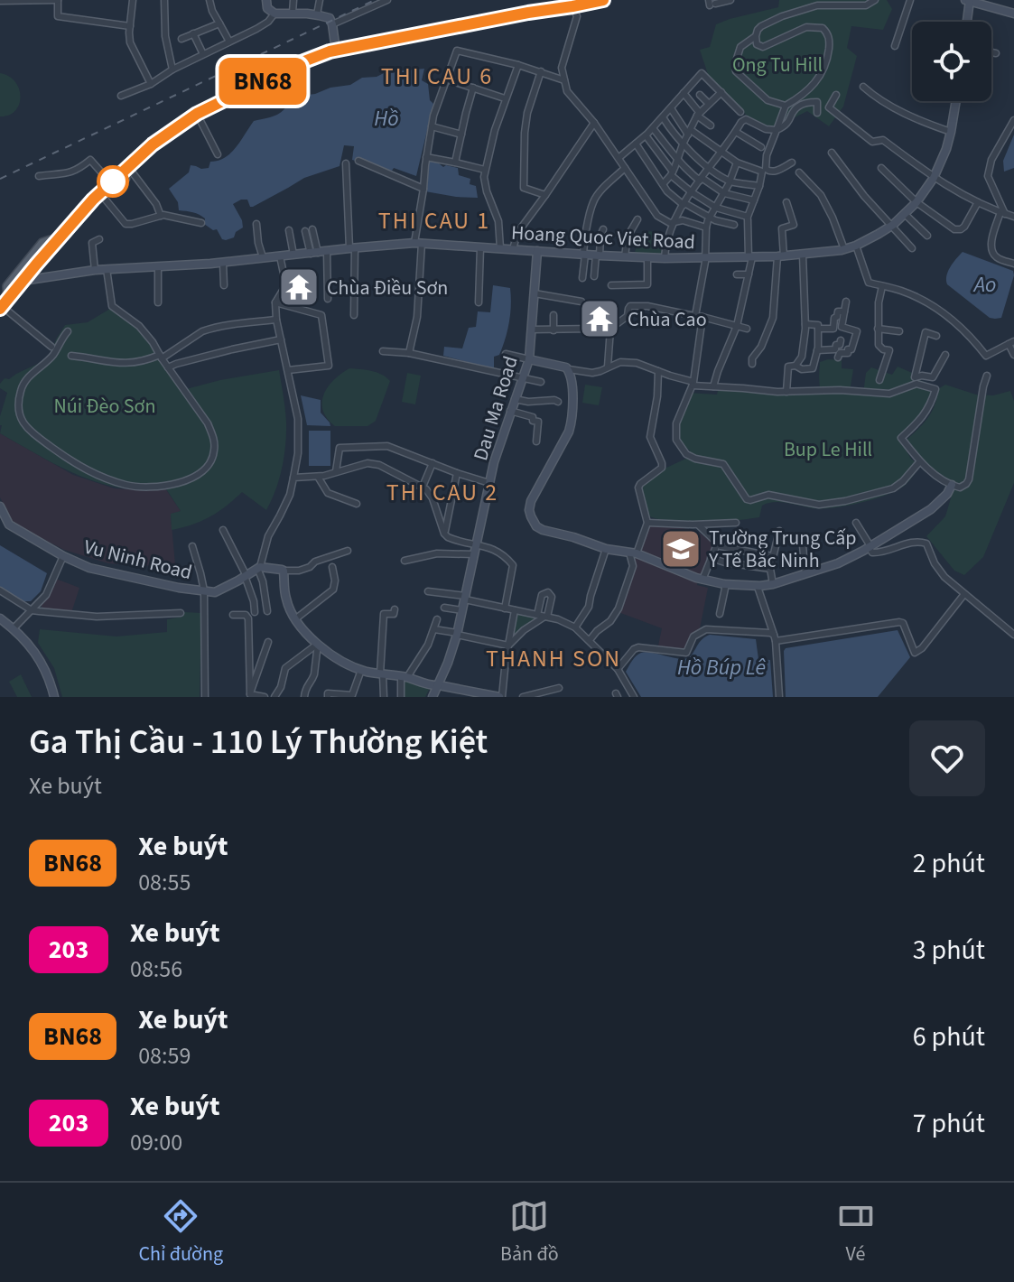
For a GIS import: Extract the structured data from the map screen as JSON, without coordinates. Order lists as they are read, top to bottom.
{
  "streets": {
    "street": ["Hoang Quoc Viet Road", "Dau Ma Road", "Vu Ninh Road"]
  },
  "crossings": [
    ["Hoang Quoc Viet Road", "Dau Ma Road"]
  ],
  "districts": [
    "THI CAU 6",
    "THI CAU 1",
    "THI CAU 2",
    "THANH SON"
  ],
  "water": ["Hồ", "Ao", "Hồ Búp Lê"],
  "parks": ["Ong Tu Hill", "Núi Đèo Sơn", "Bup Le Hill"],
  "places": {
    "temple": ["Chùa Điều Sơn", "Chùa Cao"],
    "school or university": ["Trường Trung Cấp Y Tế Bắc Ninh"]
  },
  "lines": ["bus line BN68"],
  "page": {
    "on_map": "BN68",
    "heading": ["Ga Thị Cầu - 110 Lý Thường Kiệt", "Xe buýt"],
    "list": [
      {
        "mark": "BN68",
        "name": "Xe buýt",
        "note": "08:55",
        "value": "2 phút"
      },
      {
        "mark": "203",
        "name": "Xe buýt",
        "note": "08:56",
        "value": "3 phút"
      },
      {
        "mark": "BN68",
        "name": "Xe buýt",
        "note": "08:59",
        "value": "6 phút"
      },
      {
        "mark": "203",
        "name": "Xe buýt",
        "note": "09:00",
        "value": "7 phút"
      }
    ],
    "tabs": ["Chỉ đường", "Bản đồ", "Vé"]
  }
}
